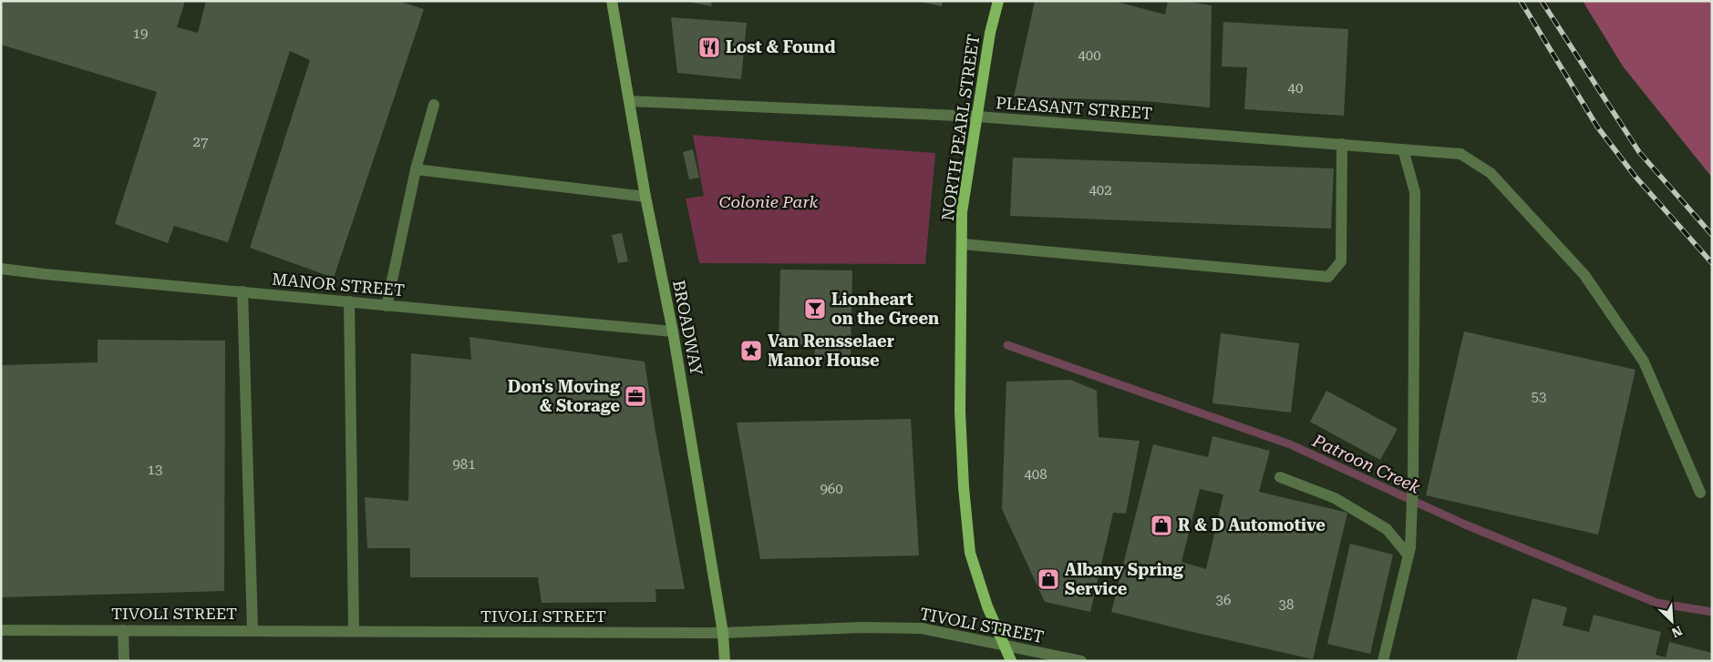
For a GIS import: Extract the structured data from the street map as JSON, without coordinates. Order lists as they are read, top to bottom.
{
  "streets": {
    "main road": ["NORTH PEARL STREET"],
    "street": [
      "PLEASANT STREET",
      "MANOR STREET",
      "BROADWAY",
      "TIVOLI STREET"
    ]
  },
  "crossings": [
    ["PLEASANT STREET", "NORTH PEARL STREET"],
    ["PLEASANT STREET", "BROADWAY"],
    ["NORTH PEARL STREET", "TIVOLI STREET"],
    ["MANOR STREET", "BROADWAY"],
    ["BROADWAY", "TIVOLI STREET"]
  ],
  "water": ["Patroon Creek"],
  "parks": ["Colonie Park"],
  "places": {
    "restaurant": ["Lost & Found"],
    "bar": ["Lionheart on the Green"],
    "place": ["Van Rensselaer Manor House"],
    "office": ["Don's Moving & Storage"],
    "shop": ["R & D Automotive", "Albany Spring Service"]
  },
  "house_numbers": [
    "19",
    "400",
    "40",
    "27",
    "402",
    "53",
    "981",
    "13",
    "408",
    "960",
    "36",
    "38"
  ],
  "north": "bottom right"
}
